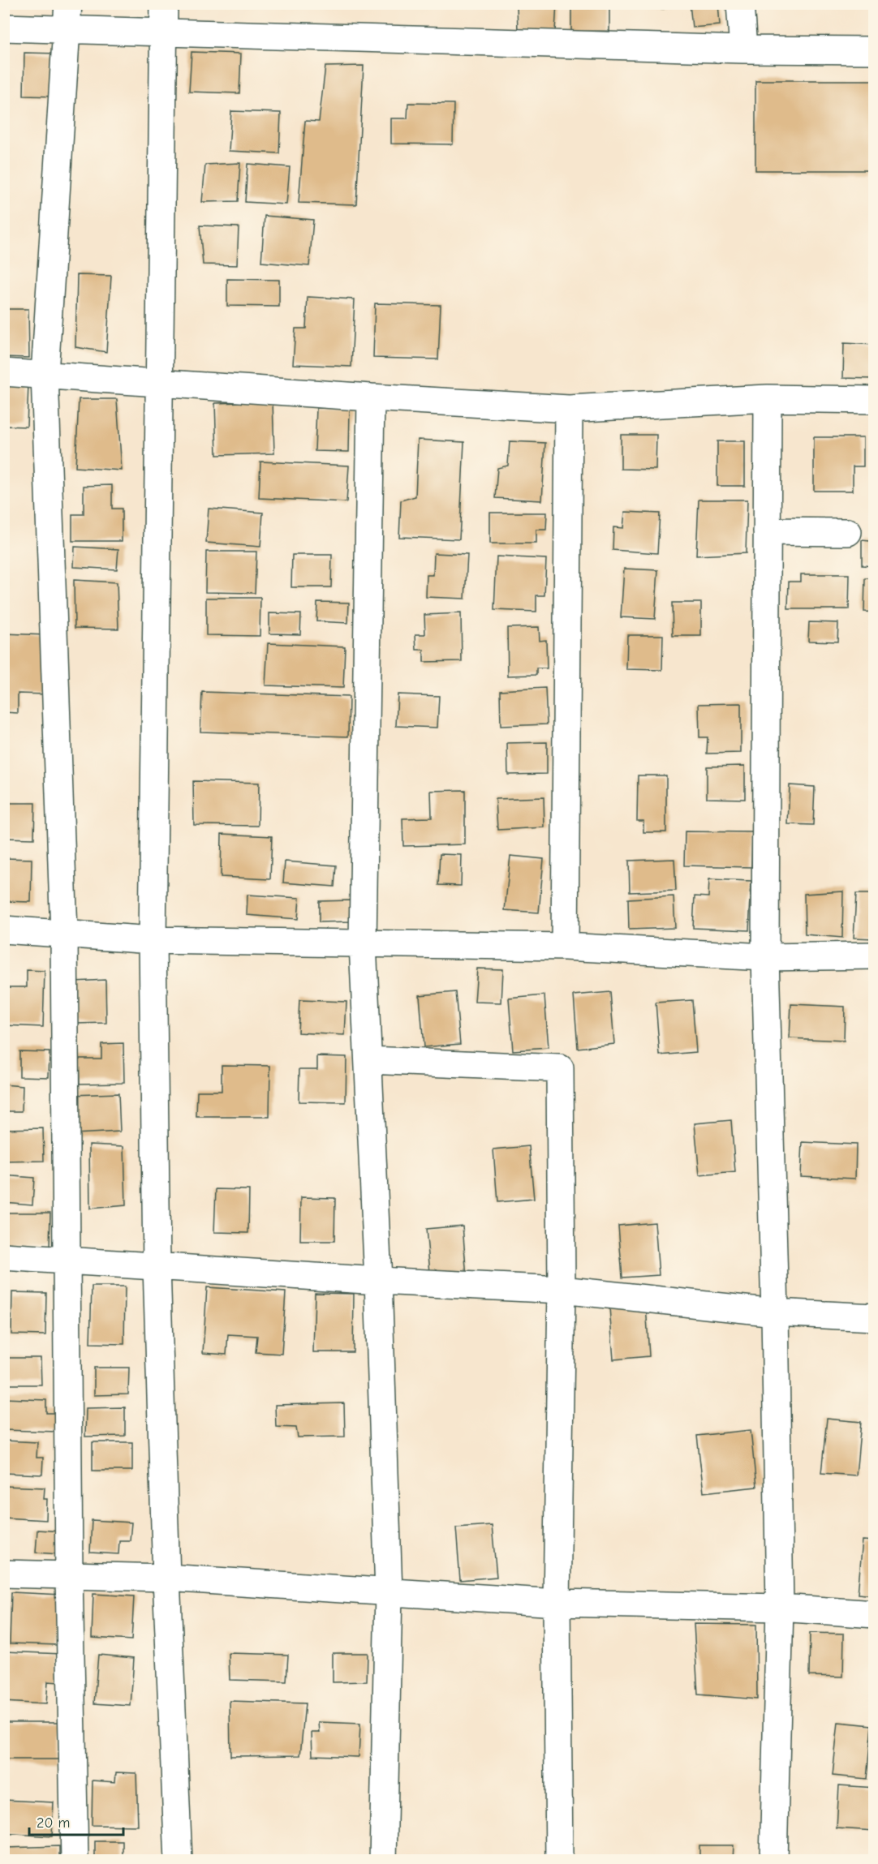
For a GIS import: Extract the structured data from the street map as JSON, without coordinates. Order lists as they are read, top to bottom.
{
  "scale_bar": "20 m"
}
